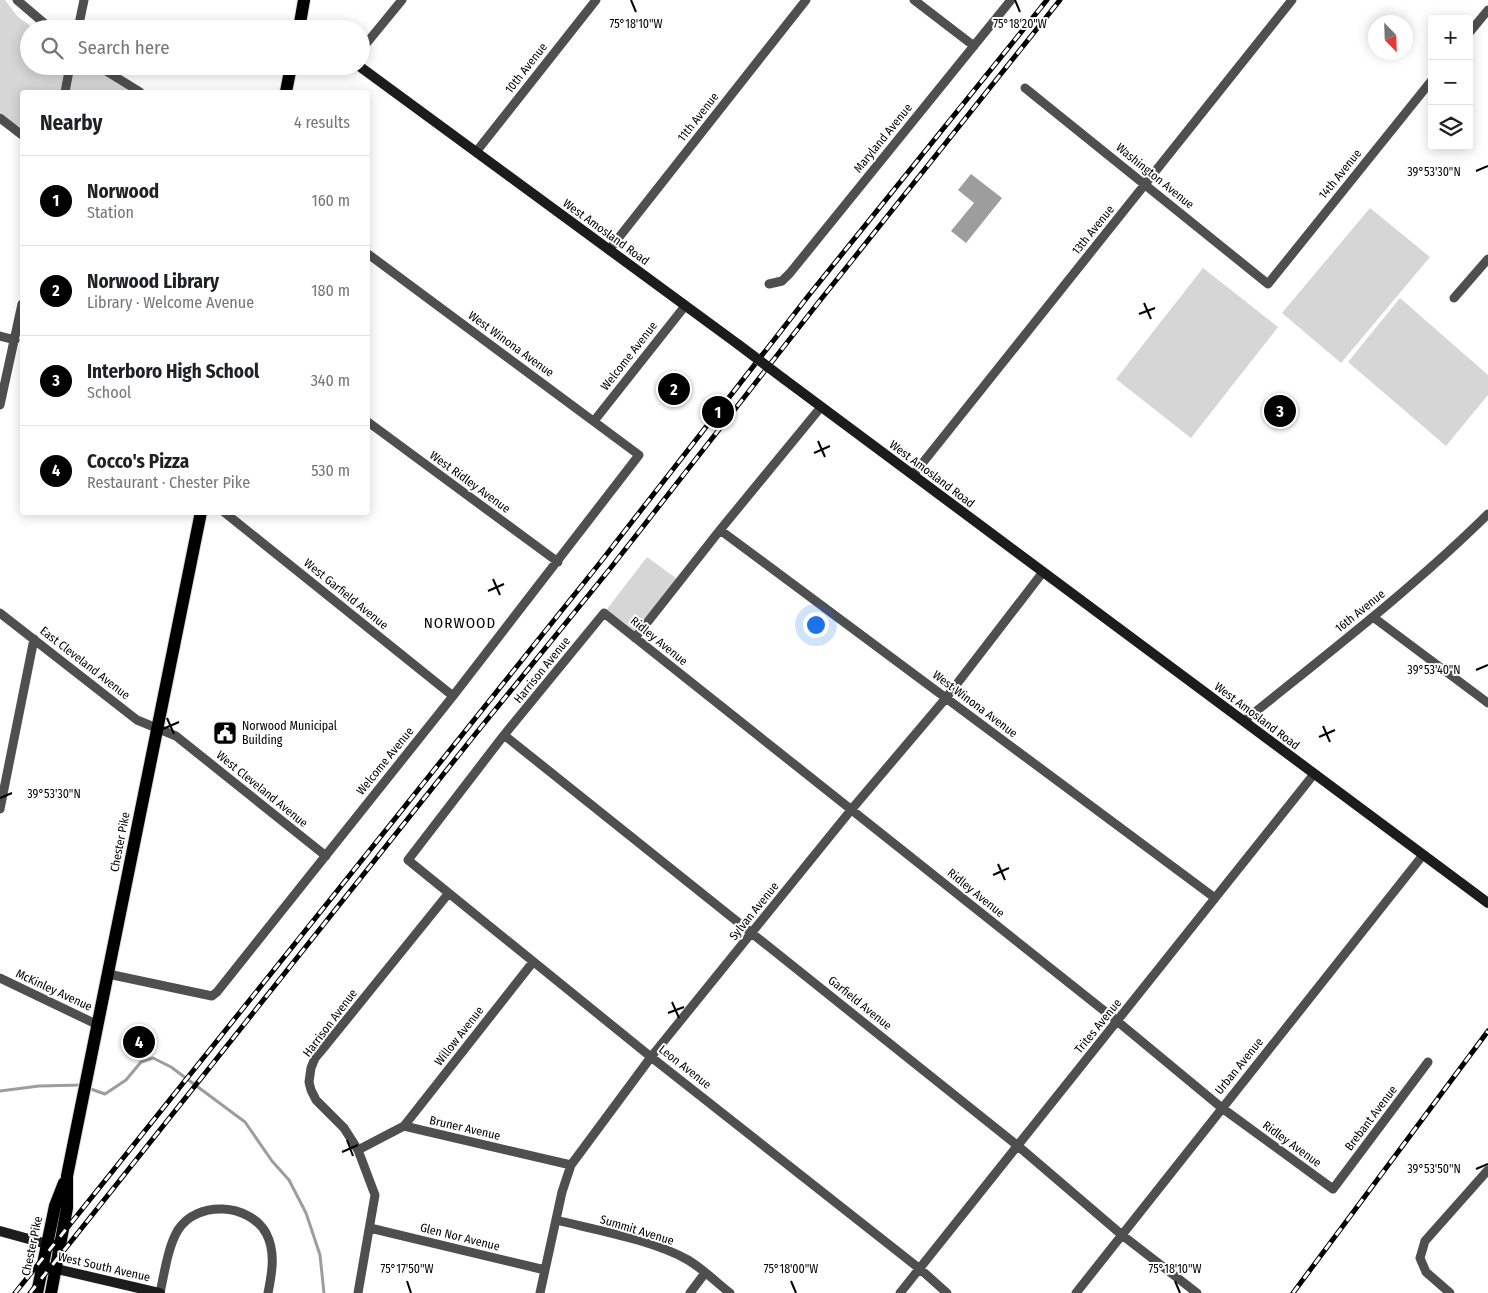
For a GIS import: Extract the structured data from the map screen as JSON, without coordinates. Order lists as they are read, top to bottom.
{
  "streets": {
    "main road": ["Chester Pike"],
    "street": [
      "10th Avenue",
      "11th Avenue",
      "Maryland Avenue",
      "14th Avenue",
      "Washington Avenue",
      "13th Avenue",
      "West Amosland Road",
      "West Winona Avenue",
      "Welcome Avenue",
      "West Ridley Avenue",
      "West Garfield Avenue",
      "16th Avenue",
      "Ridley Avenue",
      "East Cleveland Avenue",
      "Harrison Avenue",
      "West Cleveland Avenue",
      "Sylvan Avenue",
      "McKinley Avenue",
      "Garfield Avenue",
      "Trites Avenue",
      "Willow Avenue",
      "Urban Avenue",
      "Leon Avenue",
      "Brebant Avenue",
      "Bruner Avenue",
      "Summit Avenue",
      "Glen Nor Avenue",
      "West South Avenue"
    ]
  },
  "crossings": [
    ["10th Avenue", "West Amosland Road"],
    ["11th Avenue", "West Amosland Road"],
    ["14th Avenue", "Washington Avenue"],
    ["Washington Avenue", "13th Avenue"],
    ["13th Avenue", "West Amosland Road"],
    ["West Amosland Road", "Welcome Avenue"],
    ["West Amosland Road", "16th Avenue"],
    ["West Amosland Road", "Sylvan Avenue"],
    ["West Amosland Road", "Trites Avenue"],
    ["West Amosland Road", "Urban Avenue"],
    ["West Winona Avenue", "Welcome Avenue"],
    ["West Winona Avenue", "Sylvan Avenue"],
    ["West Winona Avenue", "Trites Avenue"],
    ["Welcome Avenue", "West Ridley Avenue"],
    ["Welcome Avenue", "West Garfield Avenue"],
    ["Welcome Avenue", "West Cleveland Avenue"],
    ["Welcome Avenue", "Chester Pike"],
    ["Ridley Avenue", "Harrison Avenue"],
    ["Ridley Avenue", "Sylvan Avenue"],
    ["Ridley Avenue", "Trites Avenue"],
    ["Ridley Avenue", "Urban Avenue"],
    ["Ridley Avenue", "Brebant Avenue"],
    ["East Cleveland Avenue", "West Cleveland Avenue"],
    ["East Cleveland Avenue", "Chester Pike"],
    ["Harrison Avenue", "Garfield Avenue"],
    ["Harrison Avenue", "Leon Avenue"],
    ["Harrison Avenue", "Glen Nor Avenue"],
    ["West Cleveland Avenue", "Chester Pike"],
    ["Chester Pike", "McKinley Avenue"],
    ["Chester Pike", "West South Avenue"],
    ["Sylvan Avenue", "Garfield Avenue"],
    ["Sylvan Avenue", "Leon Avenue"],
    ["Sylvan Avenue", "Bruner Avenue"],
    ["Sylvan Avenue", "Summit Avenue"],
    ["Sylvan Avenue", "Glen Nor Avenue"],
    ["Garfield Avenue", "Trites Avenue"],
    ["Garfield Avenue", "Urban Avenue"],
    ["Trites Avenue", "Leon Avenue"],
    ["Willow Avenue", "Leon Avenue"],
    ["Willow Avenue", "Bruner Avenue"]
  ],
  "districts": ["NORWOOD"],
  "places": {
    "public building": ["Norwood Municipal Building"]
  },
  "north": "bottom right",
  "page": {
    "map_buttons": ["+", "−"],
    "search": "Search here",
    "heading": ["Nearby", "4 results"],
    "list": [
      {
        "mark": "1",
        "name": "Norwood",
        "note": "Station",
        "value": "160 m"
      },
      {
        "mark": "2",
        "name": "Norwood Library",
        "note": "Library · Welcome Avenue",
        "value": "180 m"
      },
      {
        "mark": "3",
        "name": "Interboro High School",
        "note": "School",
        "value": "340 m"
      },
      {
        "mark": "4",
        "name": "Cocco's Pizza",
        "note": "Restaurant · Chester Pike",
        "value": "530 m"
      }
    ],
    "pins": [
      "2",
      "3",
      "1",
      "4"
    ]
  },
  "coordinates": [
    "75°18'10\"W",
    "75°18'20\"W",
    "39°53'30\"N",
    "39°53'40\"N",
    "39°53'50\"N",
    "75°17'50\"W",
    "75°18'00\"W"
  ]
}
